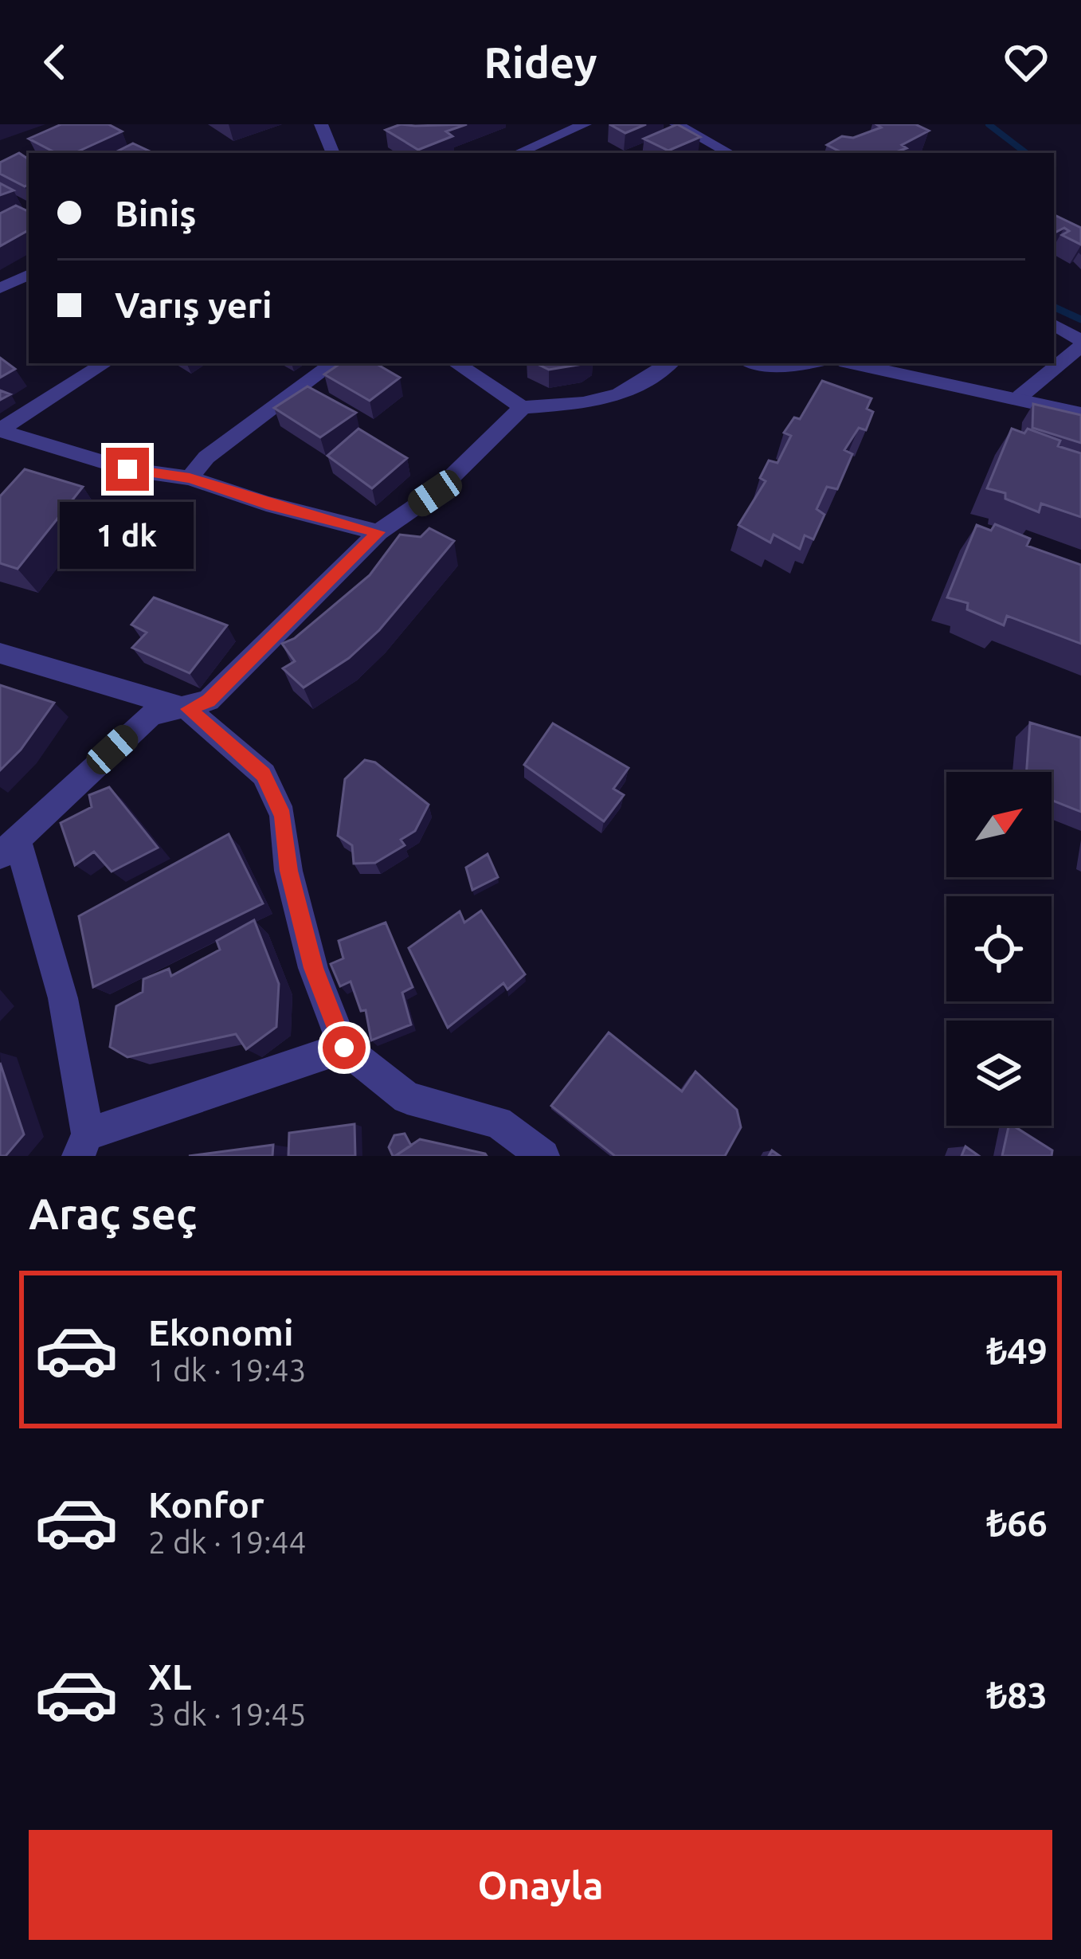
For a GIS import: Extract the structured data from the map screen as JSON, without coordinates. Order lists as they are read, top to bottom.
{
  "north": "top right",
  "page": {
    "header": "Ridey",
    "banner": ["Biniş", "Varış yeri"],
    "bubble": "1 dk",
    "heading": "Araç seç",
    "list": [
      {
        "name": "Ekonomi",
        "note": "1 dk · 19:43",
        "value": "₺49"
      },
      {
        "name": "Konfor",
        "note": "2 dk · 19:44",
        "value": "₺66"
      },
      {
        "name": "XL",
        "note": "3 dk · 19:45",
        "value": "₺83"
      }
    ],
    "buttons": "Onayla"
  }
}
